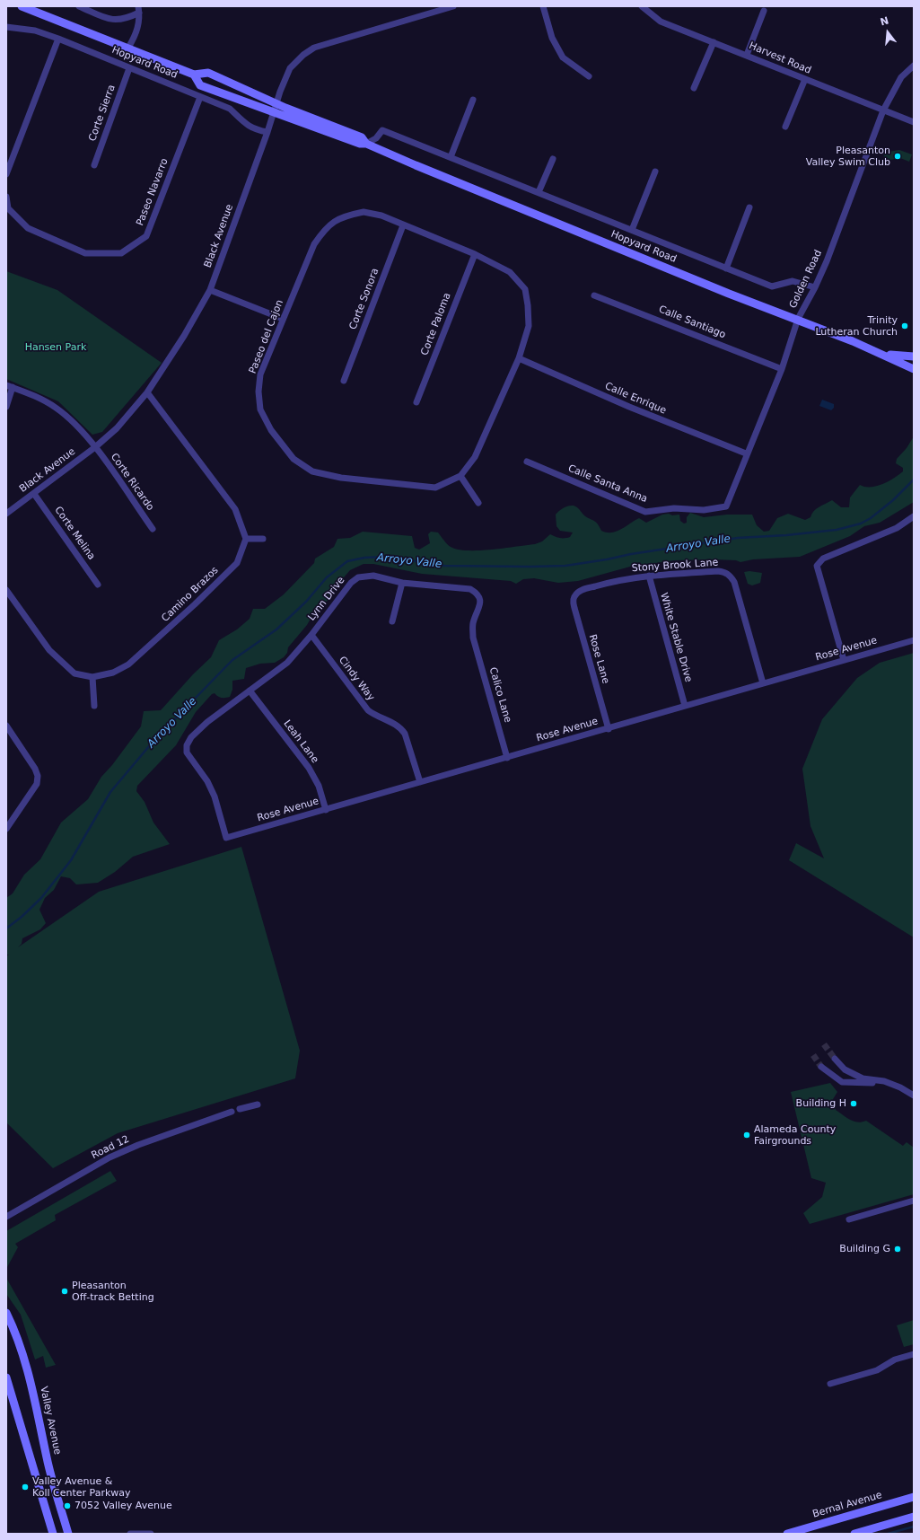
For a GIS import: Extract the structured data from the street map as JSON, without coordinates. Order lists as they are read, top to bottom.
{
  "streets": {
    "main road": ["Hopyard Road", "Valley Avenue", "Bernal Avenue"],
    "street": [
      "Harvest Road",
      "Corte Sierra",
      "Paseo Navarro",
      "Black Avenue",
      "Golden Road",
      "Corte Sonora",
      "Calle Santiago",
      "Corte Paloma",
      "Paseo del Cajon",
      "Calle Enrique",
      "Corte Ricardo",
      "Calle Santa Anna",
      "Corte Melina",
      "Stony Brook Lane",
      "Camino Brazos",
      "Lynn Drive",
      "White Stable Drive",
      "Rose Avenue",
      "Rose Lane",
      "Cindy Way",
      "Calico Lane",
      "Leah Lane",
      "Road 12"
    ]
  },
  "crossings": [
    ["Harvest Road", "Golden Road"],
    ["Hopyard Road", "Corte Sierra"],
    ["Hopyard Road", "Paseo Navarro"],
    ["Hopyard Road", "Black Avenue"],
    ["Hopyard Road", "Golden Road"],
    ["Black Avenue", "Corte Ricardo"],
    ["Black Avenue", "Corte Melina"],
    ["Golden Road", "Calle Santiago"],
    ["Golden Road", "Calle Enrique"],
    ["Golden Road", "Calle Santa Anna"],
    ["Corte Sonora", "Paseo del Cajon"],
    ["Corte Paloma", "Paseo del Cajon"],
    ["Paseo del Cajon", "Calle Enrique"],
    ["Stony Brook Lane", "White Stable Drive"],
    ["Stony Brook Lane", "Rose Avenue"],
    ["Stony Brook Lane", "Rose Lane"],
    ["Lynn Drive", "Rose Avenue"],
    ["Lynn Drive", "Cindy Way"],
    ["Lynn Drive", "Calico Lane"],
    ["Lynn Drive", "Leah Lane"],
    ["White Stable Drive", "Rose Avenue"],
    ["Rose Avenue", "Rose Lane"],
    ["Rose Avenue", "Cindy Way"],
    ["Rose Avenue", "Calico Lane"],
    ["Rose Avenue", "Leah Lane"]
  ],
  "water": ["Arroyo Valle"],
  "parks": ["Hansen Park"],
  "places": [
    "Pleasanton Valley Swim Club",
    "Trinity Lutheran Church",
    "Building H",
    "Alameda County Fairgrounds",
    "Building G",
    "Pleasanton Off-track Betting",
    "Valley Avenue & Koll Center Parkway",
    "7052 Valley Avenue"
  ],
  "north": "top"
}
